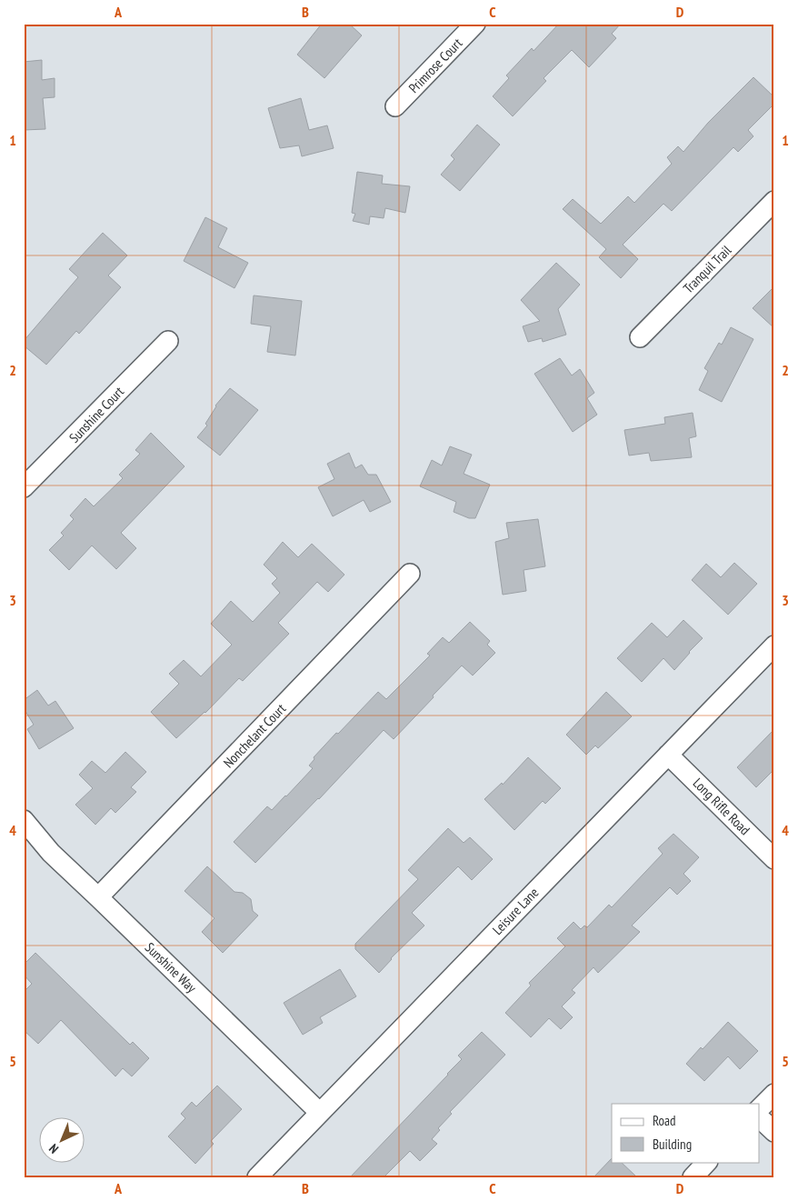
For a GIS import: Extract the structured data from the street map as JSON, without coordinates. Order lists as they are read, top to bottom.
{
  "streets": {
    "street": [
      "Primrose Court",
      "Tranquil Trail",
      "Sunshine Court",
      "Nonchelant Court",
      "Long Rifle Road",
      "Leisure Lane",
      "Sunshine Way"
    ]
  },
  "crossings": [
    ["Nonchelant Court", "Sunshine Way"],
    ["Long Rifle Road", "Leisure Lane"],
    ["Leisure Lane", "Sunshine Way"]
  ],
  "legend": ["Road", "Building"],
  "north": "bottom left",
  "grid": {
    "columns": [
      "A",
      "B",
      "C",
      "D"
    ],
    "rows": [
      "1",
      "2",
      "3",
      "4",
      "5"
    ]
  }
}
